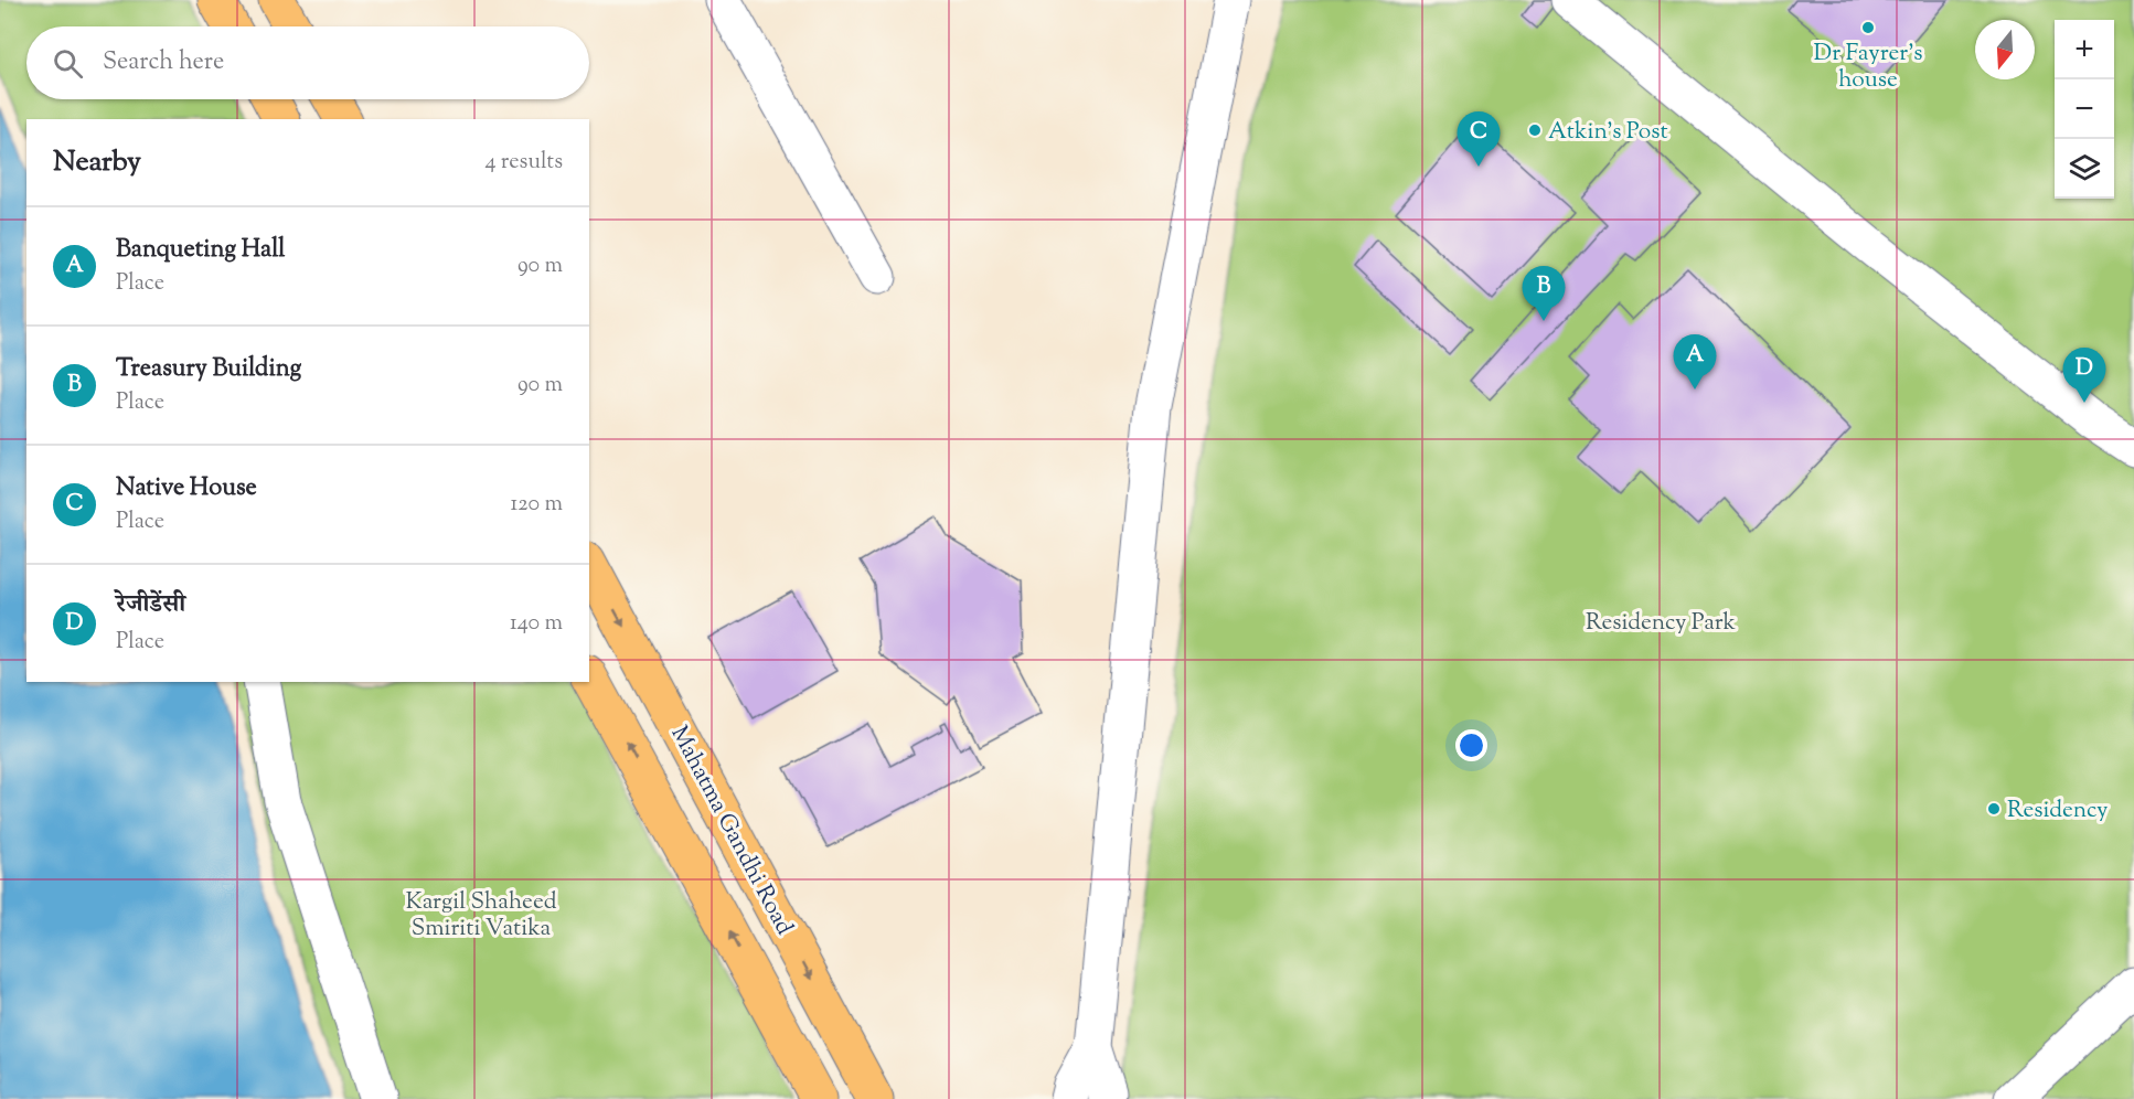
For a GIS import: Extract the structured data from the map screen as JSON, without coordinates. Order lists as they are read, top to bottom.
{
  "streets": {
    "main road": ["Mahatma Gandhi Road"]
  },
  "parks": ["Residency Park", "Kargil Shaheed Smiriti Vatika"],
  "places": ["Dr Fayrer's house", "Atkin's Post", "Residency"],
  "north": "bottom",
  "page": {
    "map_buttons": ["+", "−"],
    "search": "Search here",
    "pins": [
      "C",
      "B",
      "A",
      "D"
    ],
    "heading": ["Nearby", "4 results"],
    "list": [
      {
        "mark": "A",
        "name": "Banqueting Hall",
        "note": "Place",
        "value": "90 m"
      },
      {
        "mark": "B",
        "name": "Treasury Building",
        "note": "Place",
        "value": "90 m"
      },
      {
        "mark": "C",
        "name": "Native House",
        "note": "Place",
        "value": "120 m"
      },
      {
        "mark": "D",
        "name": "रेजीडेंसी",
        "note": "Place",
        "value": "140 m"
      }
    ]
  }
}
